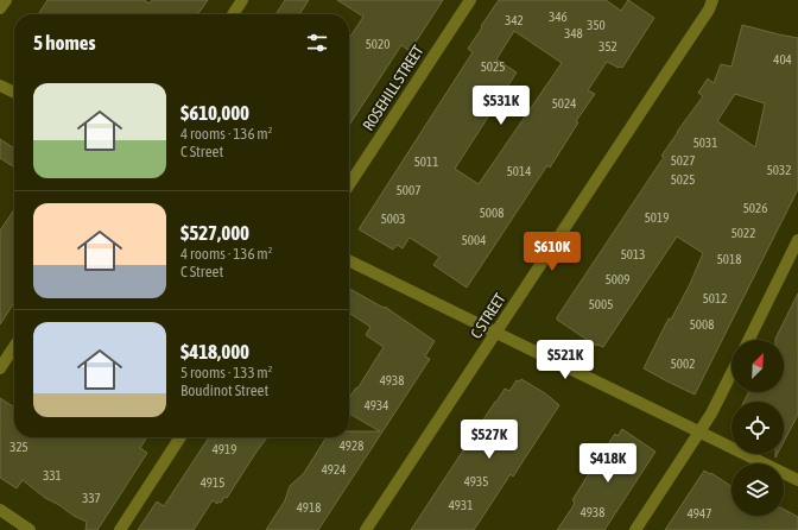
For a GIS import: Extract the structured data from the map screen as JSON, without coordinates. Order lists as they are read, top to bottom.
{
  "streets": {
    "street": ["ROSEHILL STREET", "C STREET"]
  },
  "house_numbers": [
    "346",
    "342",
    "350",
    "348",
    "5020",
    "352",
    "404",
    "5025",
    "5024",
    "5031",
    "5027",
    "5011",
    "5032",
    "5014",
    "5025",
    "5007",
    "5026",
    "5008",
    "5019",
    "5003",
    "5022",
    "5004",
    "5013",
    "5018",
    "5009",
    "5012",
    "5005",
    "5008",
    "5002",
    "4938",
    "4934",
    "4928",
    "325",
    "4919",
    "4924",
    "331",
    "4935",
    "4915",
    "337",
    "4931",
    "4918",
    "4938",
    "4947"
  ],
  "north": "top right",
  "page": {
    "heading": "5 homes",
    "list": [
      {
        "name": "$610,000",
        "note": "4 rooms · 136 m² · C Street"
      },
      {
        "name": "$527,000",
        "note": "4 rooms · 136 m² · C Street"
      },
      {
        "name": "$418,000",
        "note": "5 rooms · 133 m² · Boudinot Street"
      }
    ],
    "price": [
      "$531K",
      "$610K",
      "$521K",
      "$527K",
      "$418K"
    ]
  }
}
